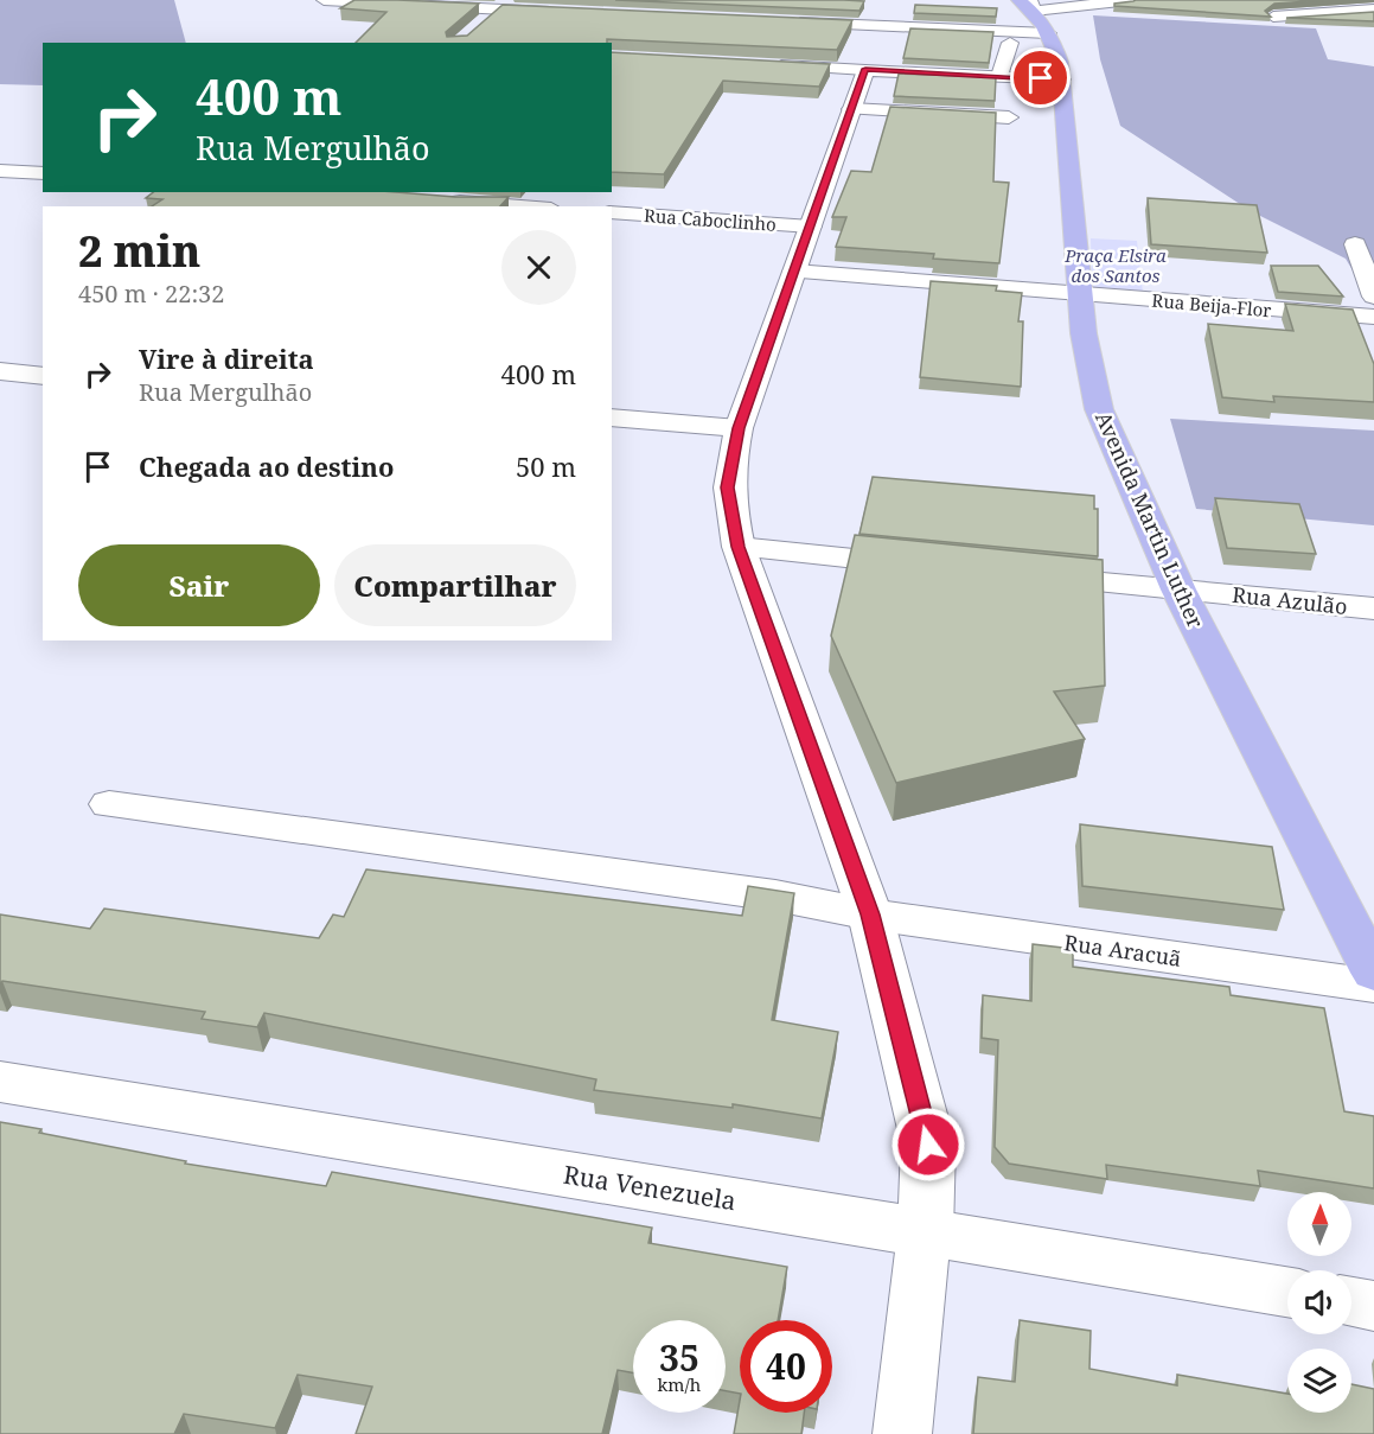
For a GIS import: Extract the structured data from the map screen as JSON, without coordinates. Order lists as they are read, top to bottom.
{
  "streets": {
    "main road": ["Avenida Martin Luther"],
    "street": [
      "Rua Caboclinho",
      "Rua Beija-Flor",
      "Rua Azulão",
      "Rua Aracuã",
      "Rua Venezuela"
    ]
  },
  "crossings": [
    ["Rua Beija-Flor", "Avenida Martin Luther"],
    ["Avenida Martin Luther", "Rua Azulão"]
  ],
  "parks": ["Praça Elsira dos Santos"],
  "north": "top",
  "page": {
    "turn": ["400 m", "Rua Mergulhão"],
    "heading": ["2 min", "450 m · 22:32"],
    "list": [
      {
        "name": "Vire à direita",
        "note": "Rua Mergulhão",
        "value": "400 m"
      },
      {
        "name": "Chegada ao destino",
        "value": "50 m"
      }
    ],
    "buttons": ["Sair", "Compartilhar"],
    "speed": "35 km/h",
    "limit": "40"
  }
}
